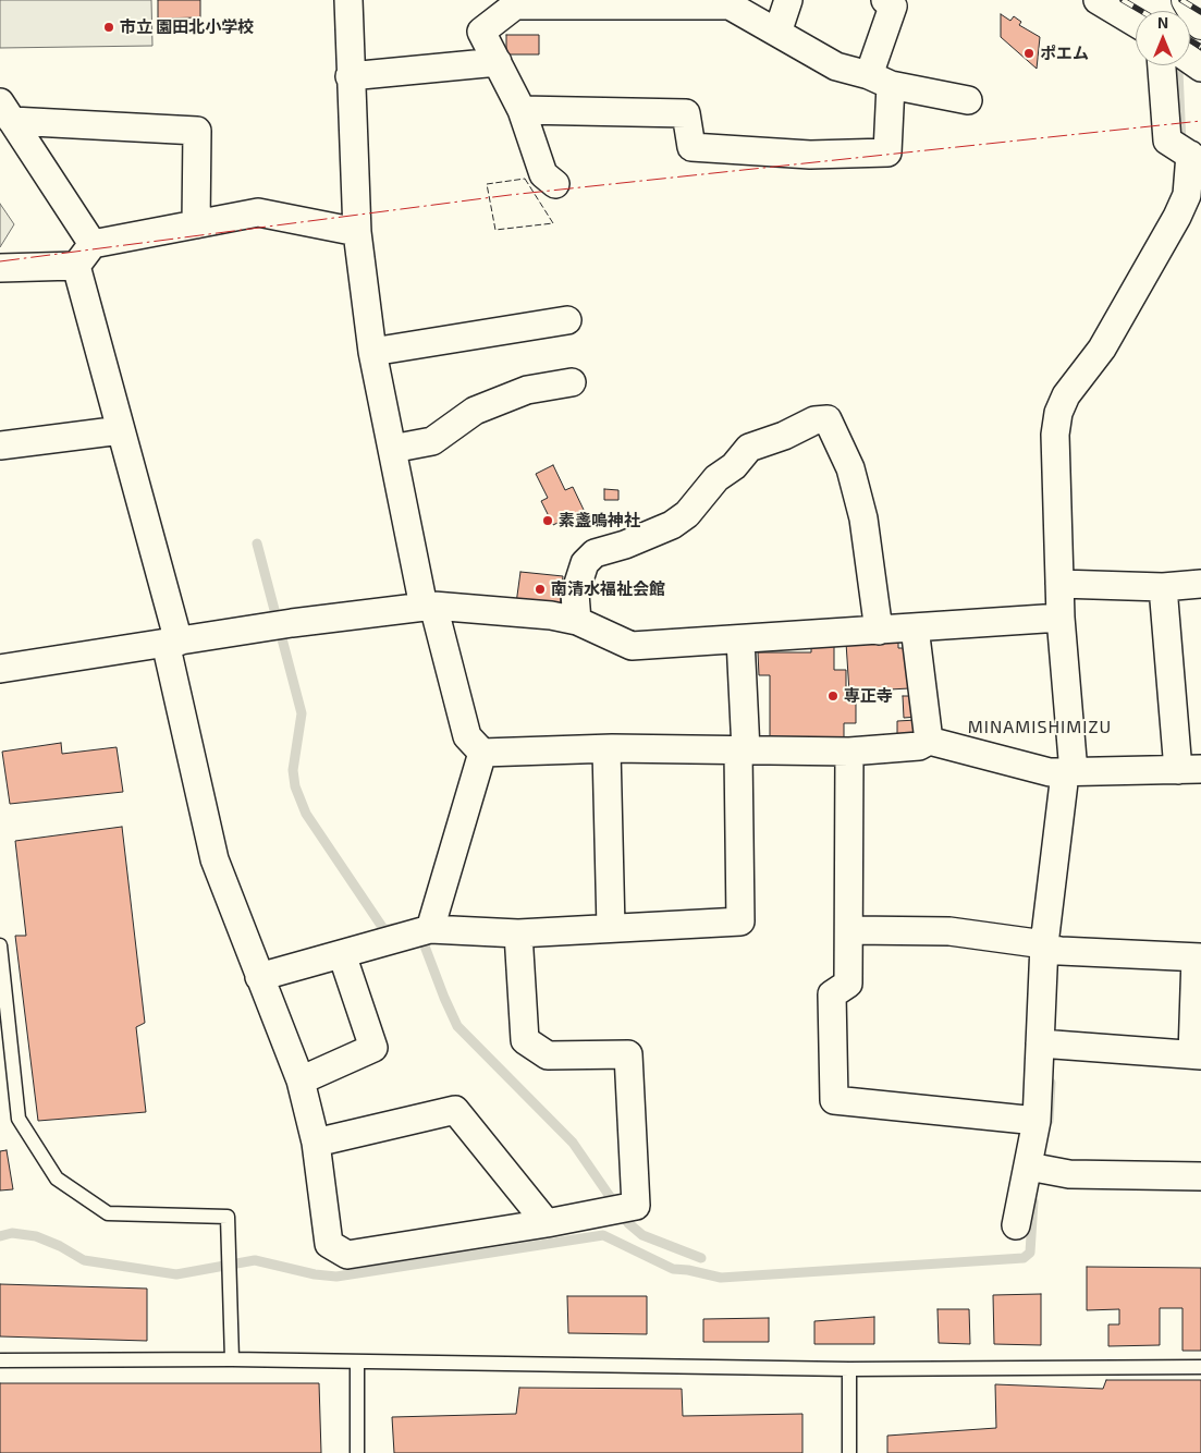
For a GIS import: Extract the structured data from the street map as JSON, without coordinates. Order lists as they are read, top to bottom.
{
  "districts": ["MINAMISHIMIZU"],
  "places": [
    "市立 園田北小学校",
    "ポエム",
    "素盞嗚神社",
    "南清水福祉会館",
    "専正寺"
  ],
  "north": "top"
}
